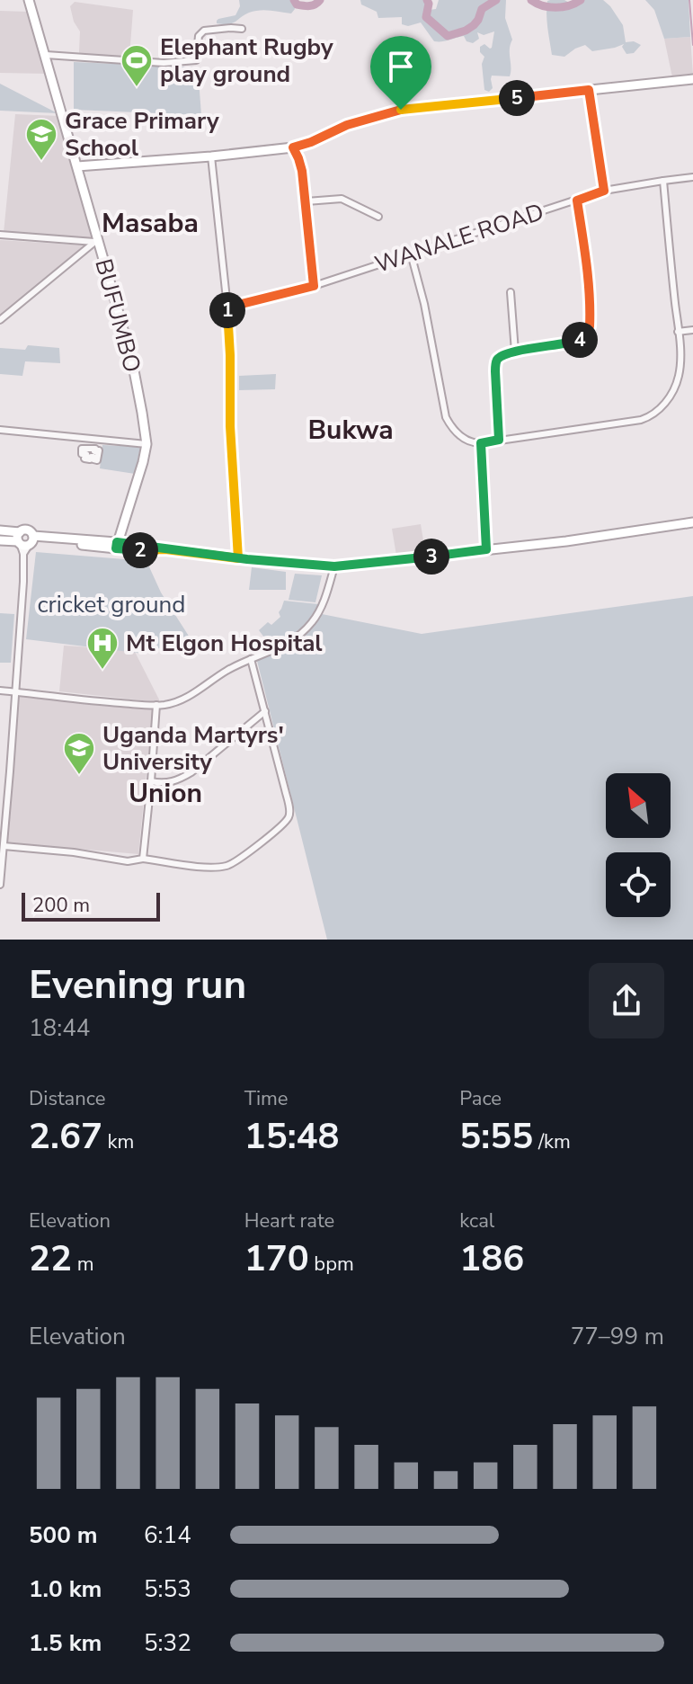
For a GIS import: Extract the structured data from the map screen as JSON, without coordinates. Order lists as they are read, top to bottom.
{
  "streets": {
    "street": ["WANALE ROAD", "BUFUMBO"]
  },
  "districts": ["Masaba", "Bukwa", "Union"],
  "parks": ["cricket ground"],
  "places": {
    "sports": ["Elephant Rugby play ground"],
    "school or university": ["Grace Primary School", "Uganda Martyrs' University"],
    "hospital": ["Mt Elgon Hospital"]
  },
  "scale_bar": "200 m",
  "north": "top left",
  "page": {
    "pins": [
      "5",
      "1",
      "4",
      "2",
      "3"
    ],
    "scale": "200 m",
    "heading": ["Evening run", "18:44"],
    "stats": [
      ["Distance", "2.67 km"],
      ["Time", "15:48"],
      ["Pace", "5:55 /km"],
      ["Elevation", "22 m"],
      ["Heart rate", "170 bpm"],
      ["kcal", "186"]
    ],
    "chart": ["Elevation", "77–99 m"],
    "list": [
      {
        "name": "500 m",
        "note": "6:14"
      },
      {
        "name": "1.0 km",
        "note": "5:53"
      },
      {
        "name": "1.5 km",
        "note": "5:32"
      }
    ]
  }
}
